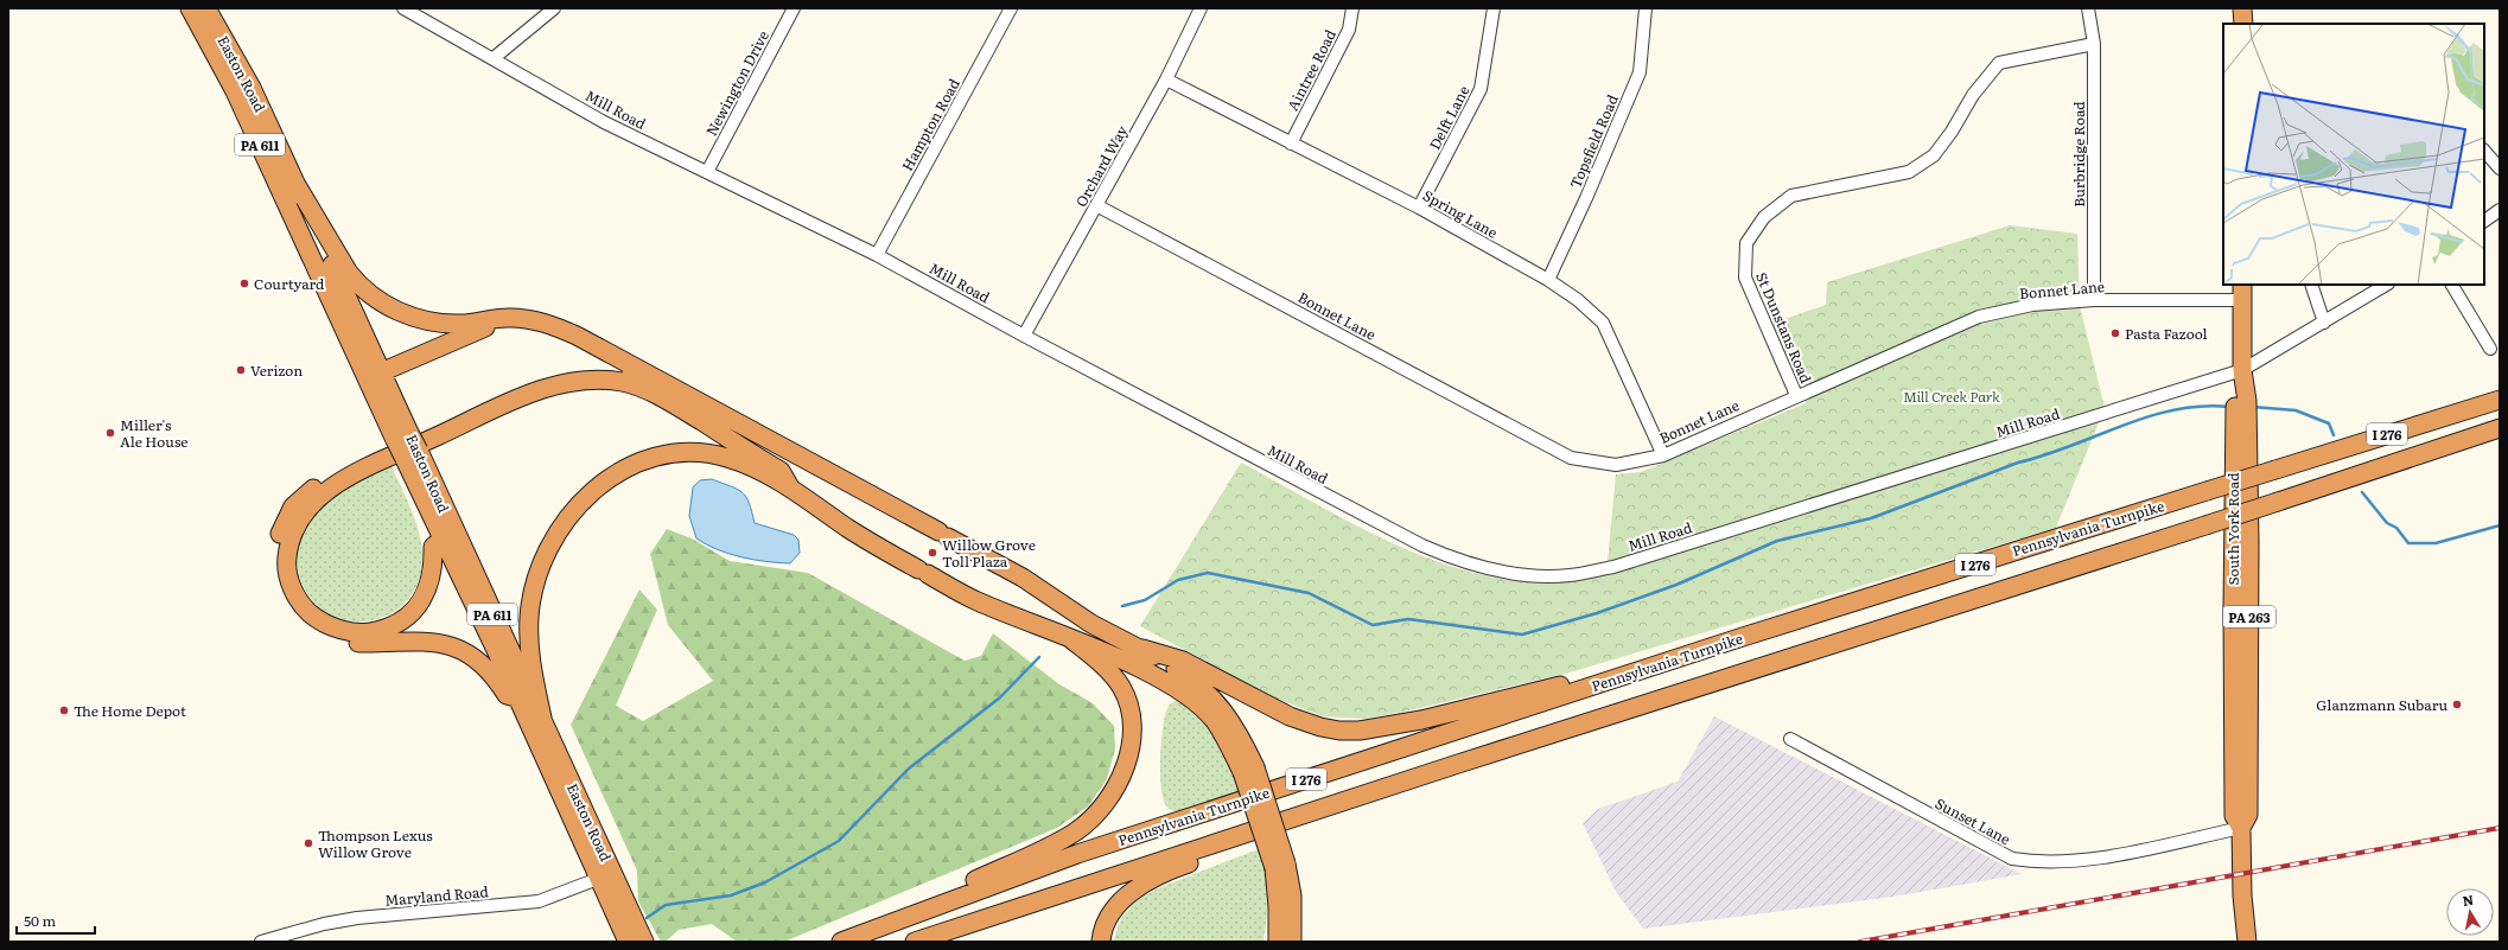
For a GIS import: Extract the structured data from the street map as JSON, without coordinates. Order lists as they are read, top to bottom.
{
  "streets": {
    "highway": [
      "Easton Road",
      "PA 611",
      "I 276",
      "Pennsylvania Turnpike",
      "South York Road",
      "PA 263"
    ],
    "street": [
      "Aintree Road",
      "Newington Drive",
      "Mill Road",
      "Delft Lane",
      "Hampton Road",
      "Topsfield Road",
      "Burbridge Road",
      "Orchard Way",
      "Spring Lane",
      "Bonnet Lane",
      "St Dunstans Road",
      "Sunset Lane",
      "Maryland Road"
    ]
  },
  "crossings": [
    ["Aintree Road", "Spring Lane"],
    ["Easton Road", "Maryland Road"],
    ["Newington Drive", "Mill Road"],
    ["Mill Road", "Hampton Road"],
    ["Mill Road", "Orchard Way"],
    ["Mill Road", "South York Road"],
    ["Delft Lane", "Spring Lane"],
    ["Topsfield Road", "Spring Lane"],
    ["Burbridge Road", "Bonnet Lane"],
    ["Burbridge Road", "St Dunstans Road"],
    ["Orchard Way", "Spring Lane"],
    ["Orchard Way", "Bonnet Lane"],
    ["Spring Lane", "Bonnet Lane"],
    ["Bonnet Lane", "St Dunstans Road"],
    ["Bonnet Lane", "South York Road"],
    ["South York Road", "Sunset Lane"]
  ],
  "parks": ["Mill Creek Park"],
  "places": [
    "Courtyard",
    "Pasta Fazool",
    "Verizon",
    "Miller's Ale House",
    "Willow Grove Toll Plaza",
    "Glanzmann Subaru",
    "The Home Depot",
    "Thompson Lexus Willow Grove"
  ],
  "scale_bar": "50 m",
  "north": "top"
}
